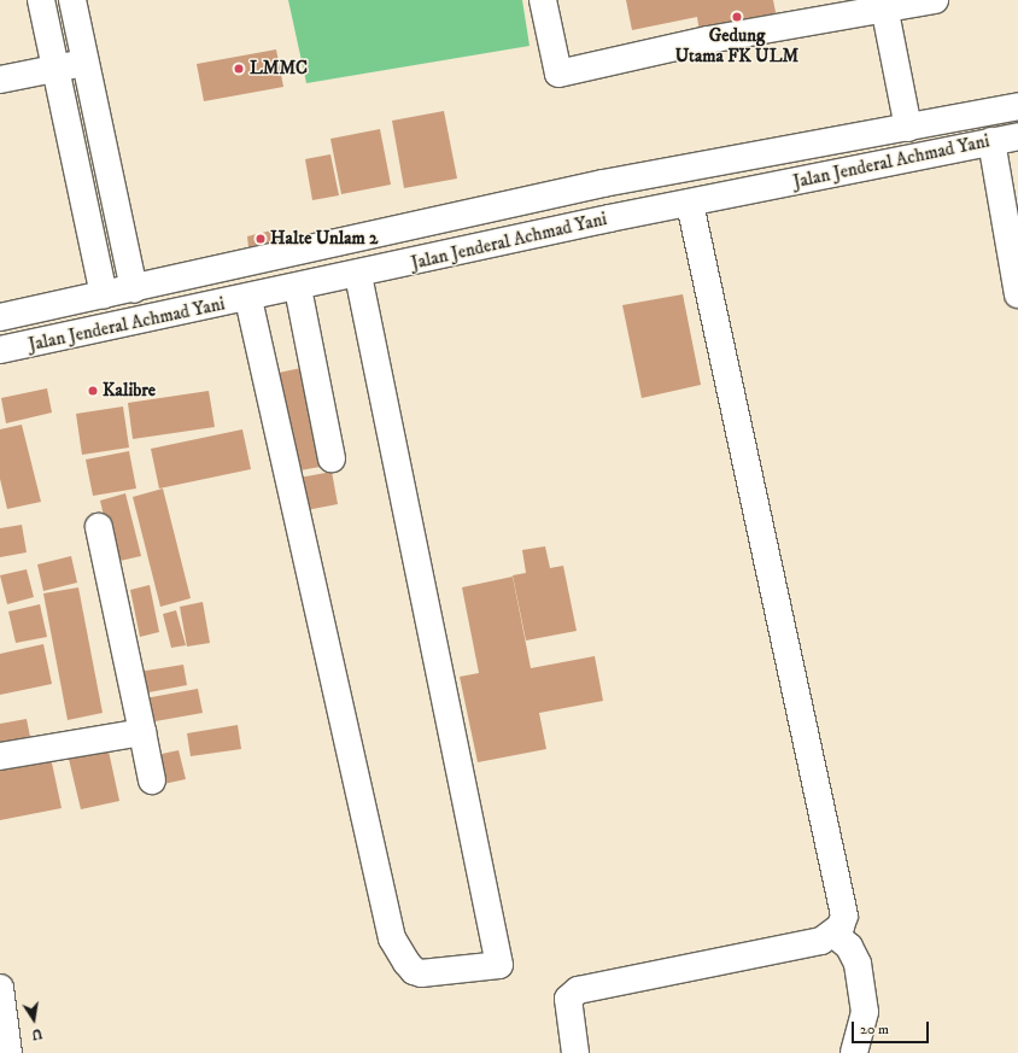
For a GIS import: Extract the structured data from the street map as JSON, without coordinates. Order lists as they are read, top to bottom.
{
  "streets": {
    "main road": ["Jalan Jenderal Achmad Yani"]
  },
  "places": [
    "Gedung Utama FK ULM",
    "LMMC",
    "Halte Unlam 2",
    "Kalibre"
  ],
  "scale_bar": "20 m",
  "north": "bottom"
}
